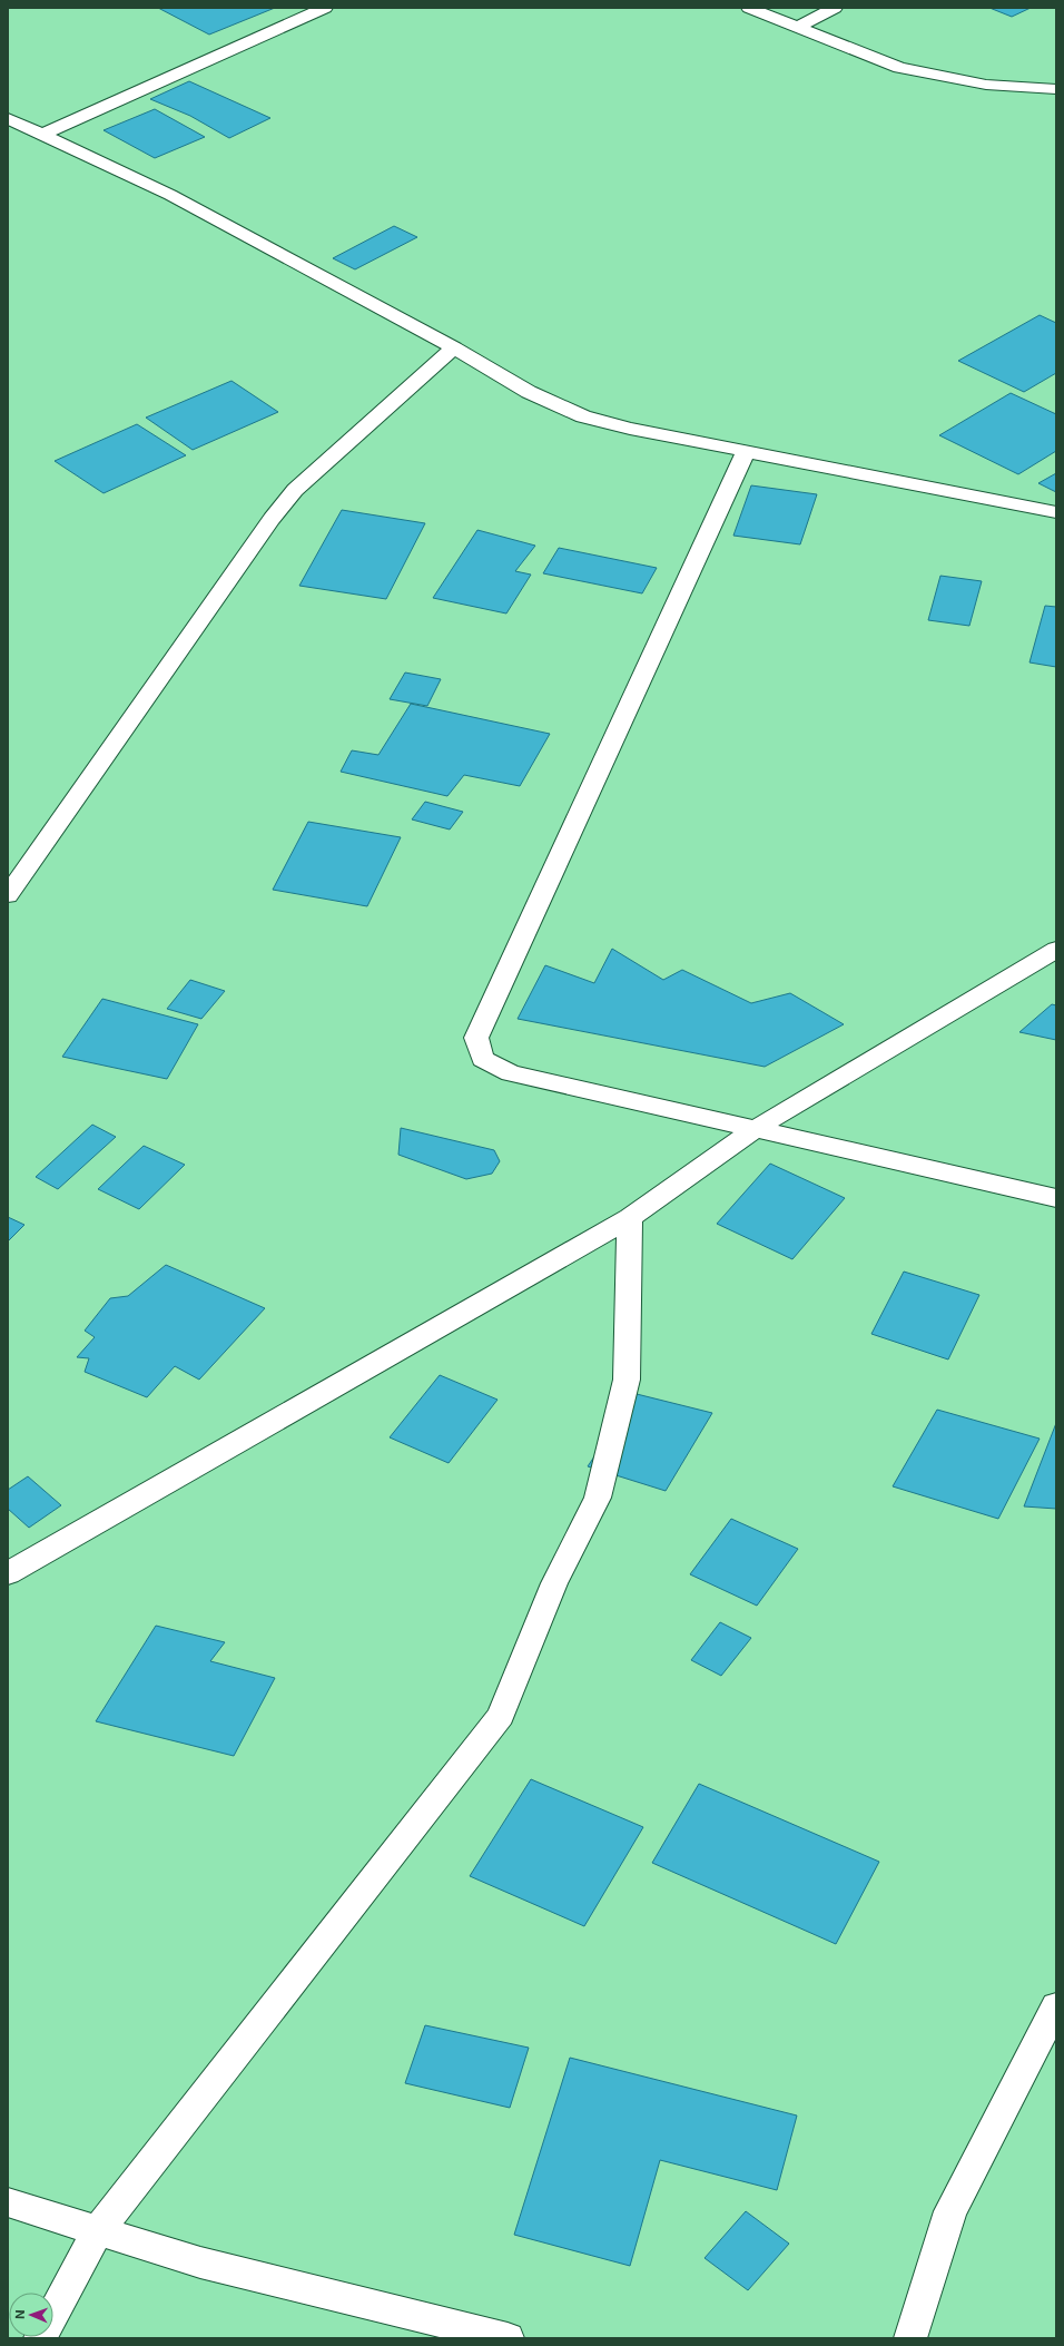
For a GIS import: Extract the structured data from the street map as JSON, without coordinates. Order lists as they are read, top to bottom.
{
  "north": "left"
}
